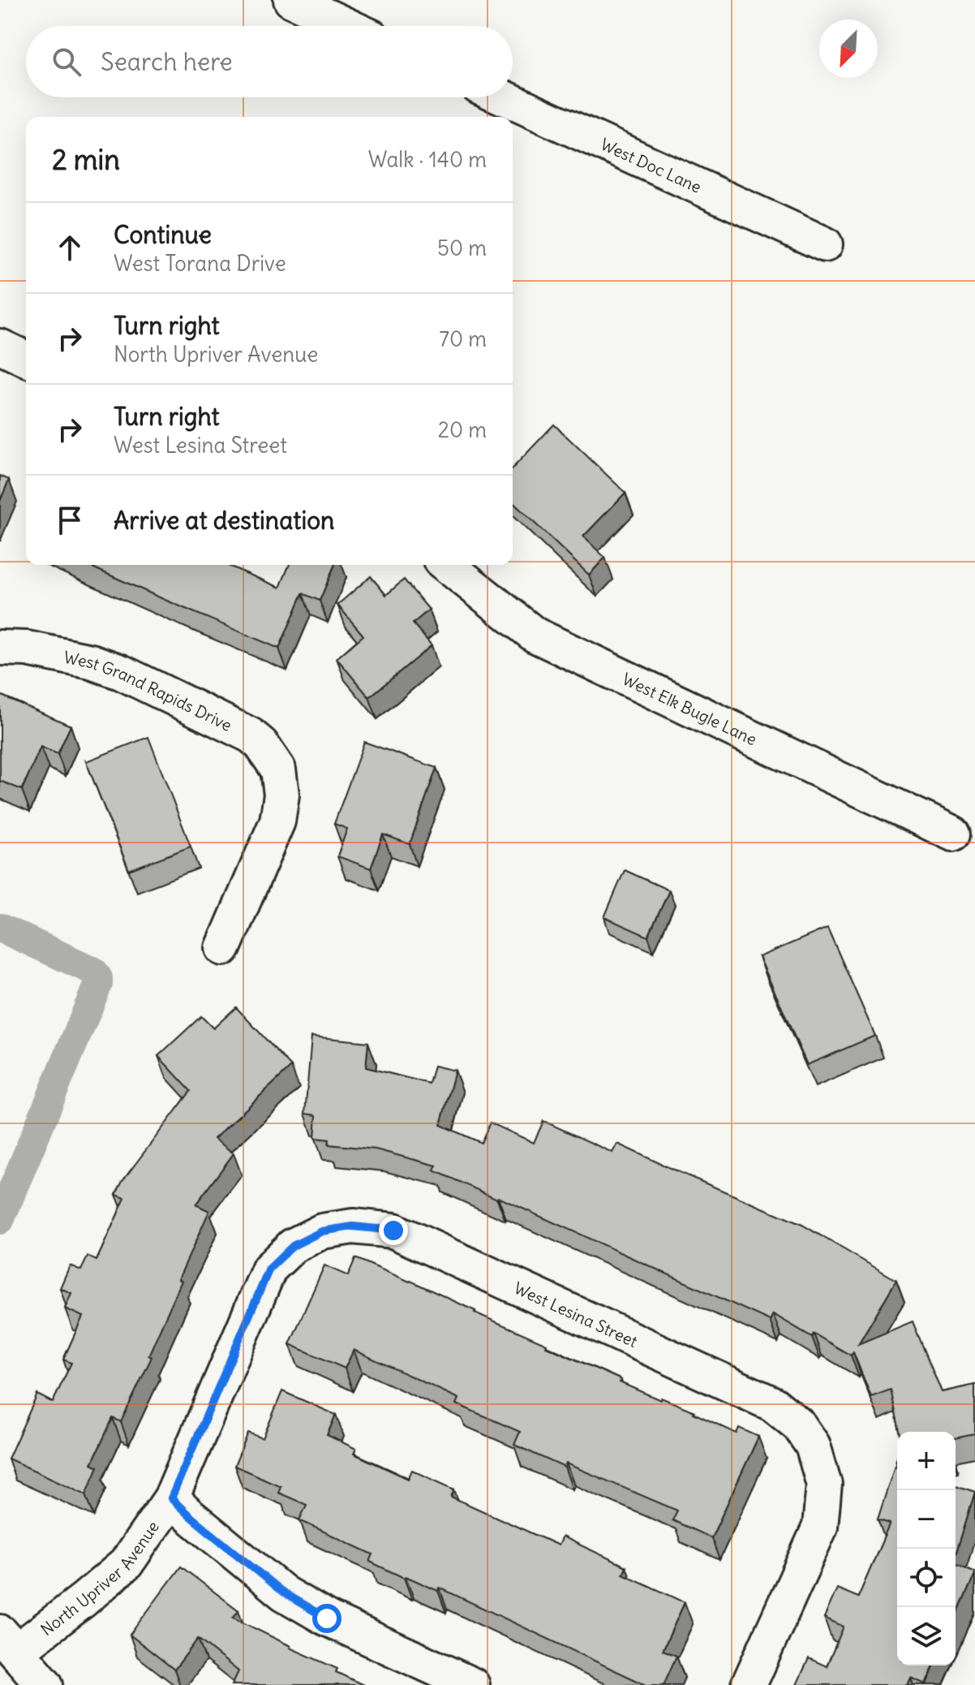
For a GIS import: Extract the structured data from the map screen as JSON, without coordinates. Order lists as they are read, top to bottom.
{
  "streets": {
    "street": [
      "West Doc Lane",
      "West Grand Rapids Drive",
      "West Elk Bugle Lane",
      "West Lesina Street",
      "North Upriver Avenue"
    ]
  },
  "crossings": [
    ["West Lesina Street", "North Upriver Avenue"]
  ],
  "north": "bottom left",
  "page": {
    "search": "Search here",
    "heading": ["2 min", "Walk · 140 m"],
    "list": [
      ["Continue", "West Torana Drive", "50 m"],
      ["Turn right", "North Upriver Avenue", "70 m"],
      ["Turn right", "West Lesina Street", "20 m"],
      "Arrive at destination"
    ],
    "map_buttons": ["+", "−"]
  }
}
